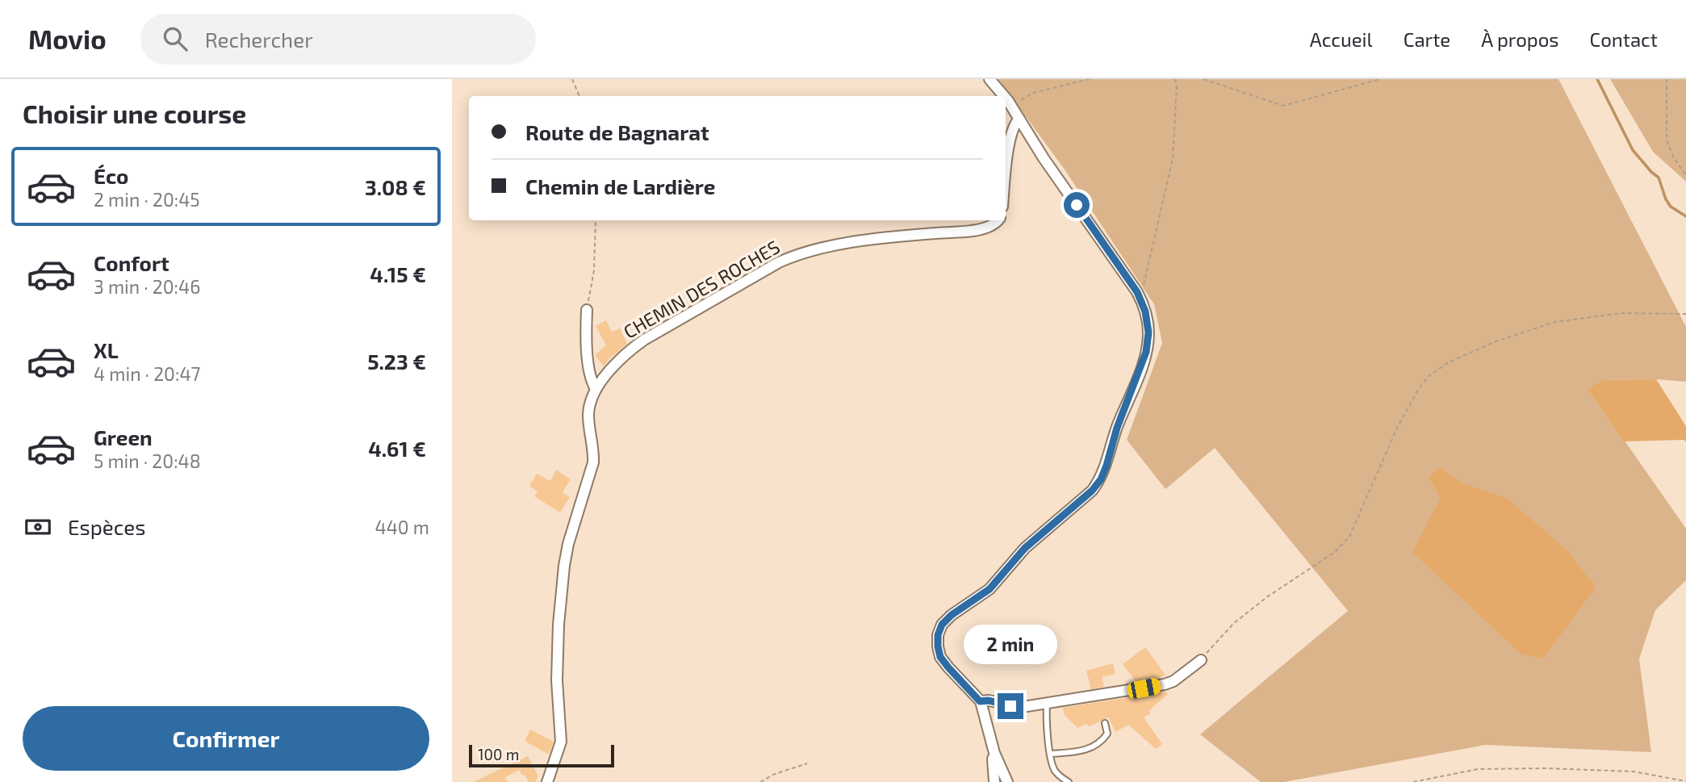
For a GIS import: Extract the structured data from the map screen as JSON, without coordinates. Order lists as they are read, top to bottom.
{
  "streets": {
    "street": ["CHEMIN DES ROCHES"]
  },
  "scale_bar": "100 m",
  "page": {
    "header": "Movio",
    "search": "Rechercher",
    "nav": [
      "Accueil",
      "Carte",
      "À propos",
      "Contact"
    ],
    "heading": "Choisir une course",
    "banner": ["Route de Bagnarat", "Chemin de Lardière"],
    "list": [
      {
        "name": "Éco",
        "note": "2 min · 20:45",
        "value": "3.08 €"
      },
      {
        "name": "Confort",
        "note": "3 min · 20:46",
        "value": "4.15 €"
      },
      {
        "name": "XL",
        "note": "4 min · 20:47",
        "value": "5.23 €"
      },
      {
        "name": "Green",
        "note": "5 min · 20:48",
        "value": "4.61 €"
      }
    ],
    "pay": ["Espèces", "440 m"],
    "bubble": "2 min",
    "buttons": "Confirmer",
    "scale": "100 m"
  }
}
